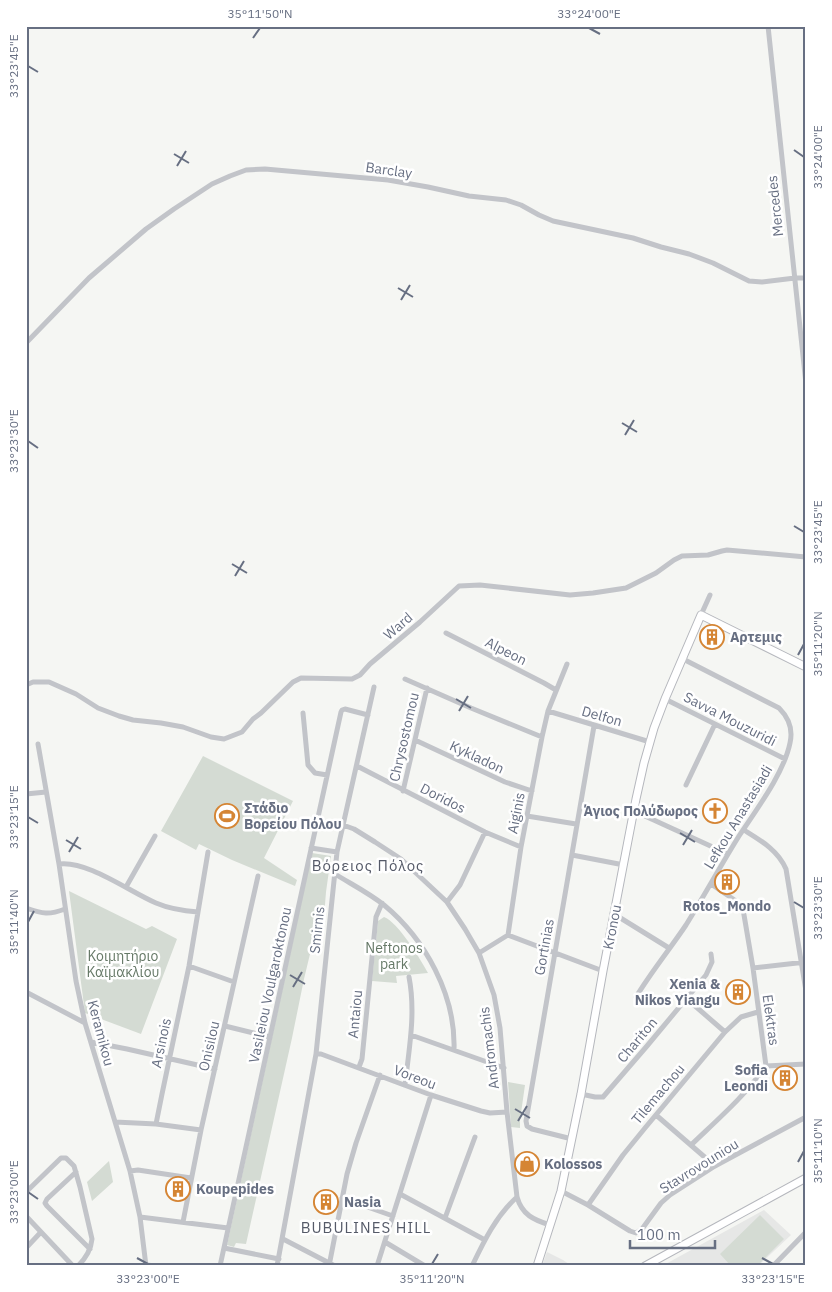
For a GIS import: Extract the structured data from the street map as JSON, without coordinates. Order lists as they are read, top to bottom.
{
  "streets": {
    "street": [
      "Barclay",
      "Mercedes",
      "Ward",
      "Alpeon",
      "Delfon",
      "Savva Mouzuridi",
      "Chrysostomou",
      "Kykladon",
      "Doridos",
      "Aiginis",
      "Lefkou Anastasiadi",
      "Kronou",
      "Smirnis",
      "Gortinias",
      "Vasileiou Voulgaroktonou",
      "Antaiou",
      "Elektras",
      "Keramikou",
      "Chariton",
      "Arsinois",
      "Onisilou",
      "Andromachis",
      "Voreou",
      "Tilemachou",
      "Stavrovouniou"
    ]
  },
  "crossings": [
    ["Barclay", "Mercedes"],
    ["Alpeon", "Aiginis"],
    ["Delfon", "Aiginis"],
    ["Delfon", "Kronou"],
    ["Delfon", "Gortinias"],
    ["Savva Mouzuridi", "Lefkou Anastasiadi"],
    ["Savva Mouzuridi", "Kronou"],
    ["Chrysostomou", "Kykladon"],
    ["Chrysostomou", "Doridos"],
    ["Kykladon", "Aiginis"],
    ["Doridos", "Aiginis"],
    ["Doridos", "Smirnis"],
    ["Lefkou Anastasiadi", "Kronou"],
    ["Lefkou Anastasiadi", "Elektras"],
    ["Kronou", "Gortinias"],
    ["Kronou", "Chariton"],
    ["Kronou", "Andromachis"],
    ["Kronou", "Stavrovouniou"],
    ["Smirnis", "Vasileiou Voulgaroktonou"],
    ["Smirnis", "Andromachis"],
    ["Smirnis", "Voreou"],
    ["Antaiou", "Voreou"],
    ["Elektras", "Tilemachou"],
    ["Andromachis", "Voreou"],
    ["Tilemachou", "Stavrovouniou"]
  ],
  "districts": ["Βόρειος Πόλος", "BUBULINES HILL"],
  "parks": ["Neftonos park", "Κοιμητήριο Καϊμακλίου"],
  "places": {
    "building": [
      "Αρτεμις",
      "Rotos_Mondo",
      "Xenia & Nikos Yiangu",
      "Sofia Leondi",
      "Koupepides",
      "Nasia"
    ],
    "church": ["Άγιος Πολύδωρος"],
    "sports": ["Στάδιο Βορείου Πόλου"],
    "shop": ["Kolossos"]
  },
  "scale_bar": "100 m",
  "coordinates": [
    "35°11'50\"N",
    "33°24'00\"E",
    "33°23'45\"E",
    "33°23'30\"E",
    "35°11'20\"N",
    "33°23'15\"E",
    "35°11'40\"N",
    "35°11'10\"N",
    "33°23'00\"E"
  ]
}
